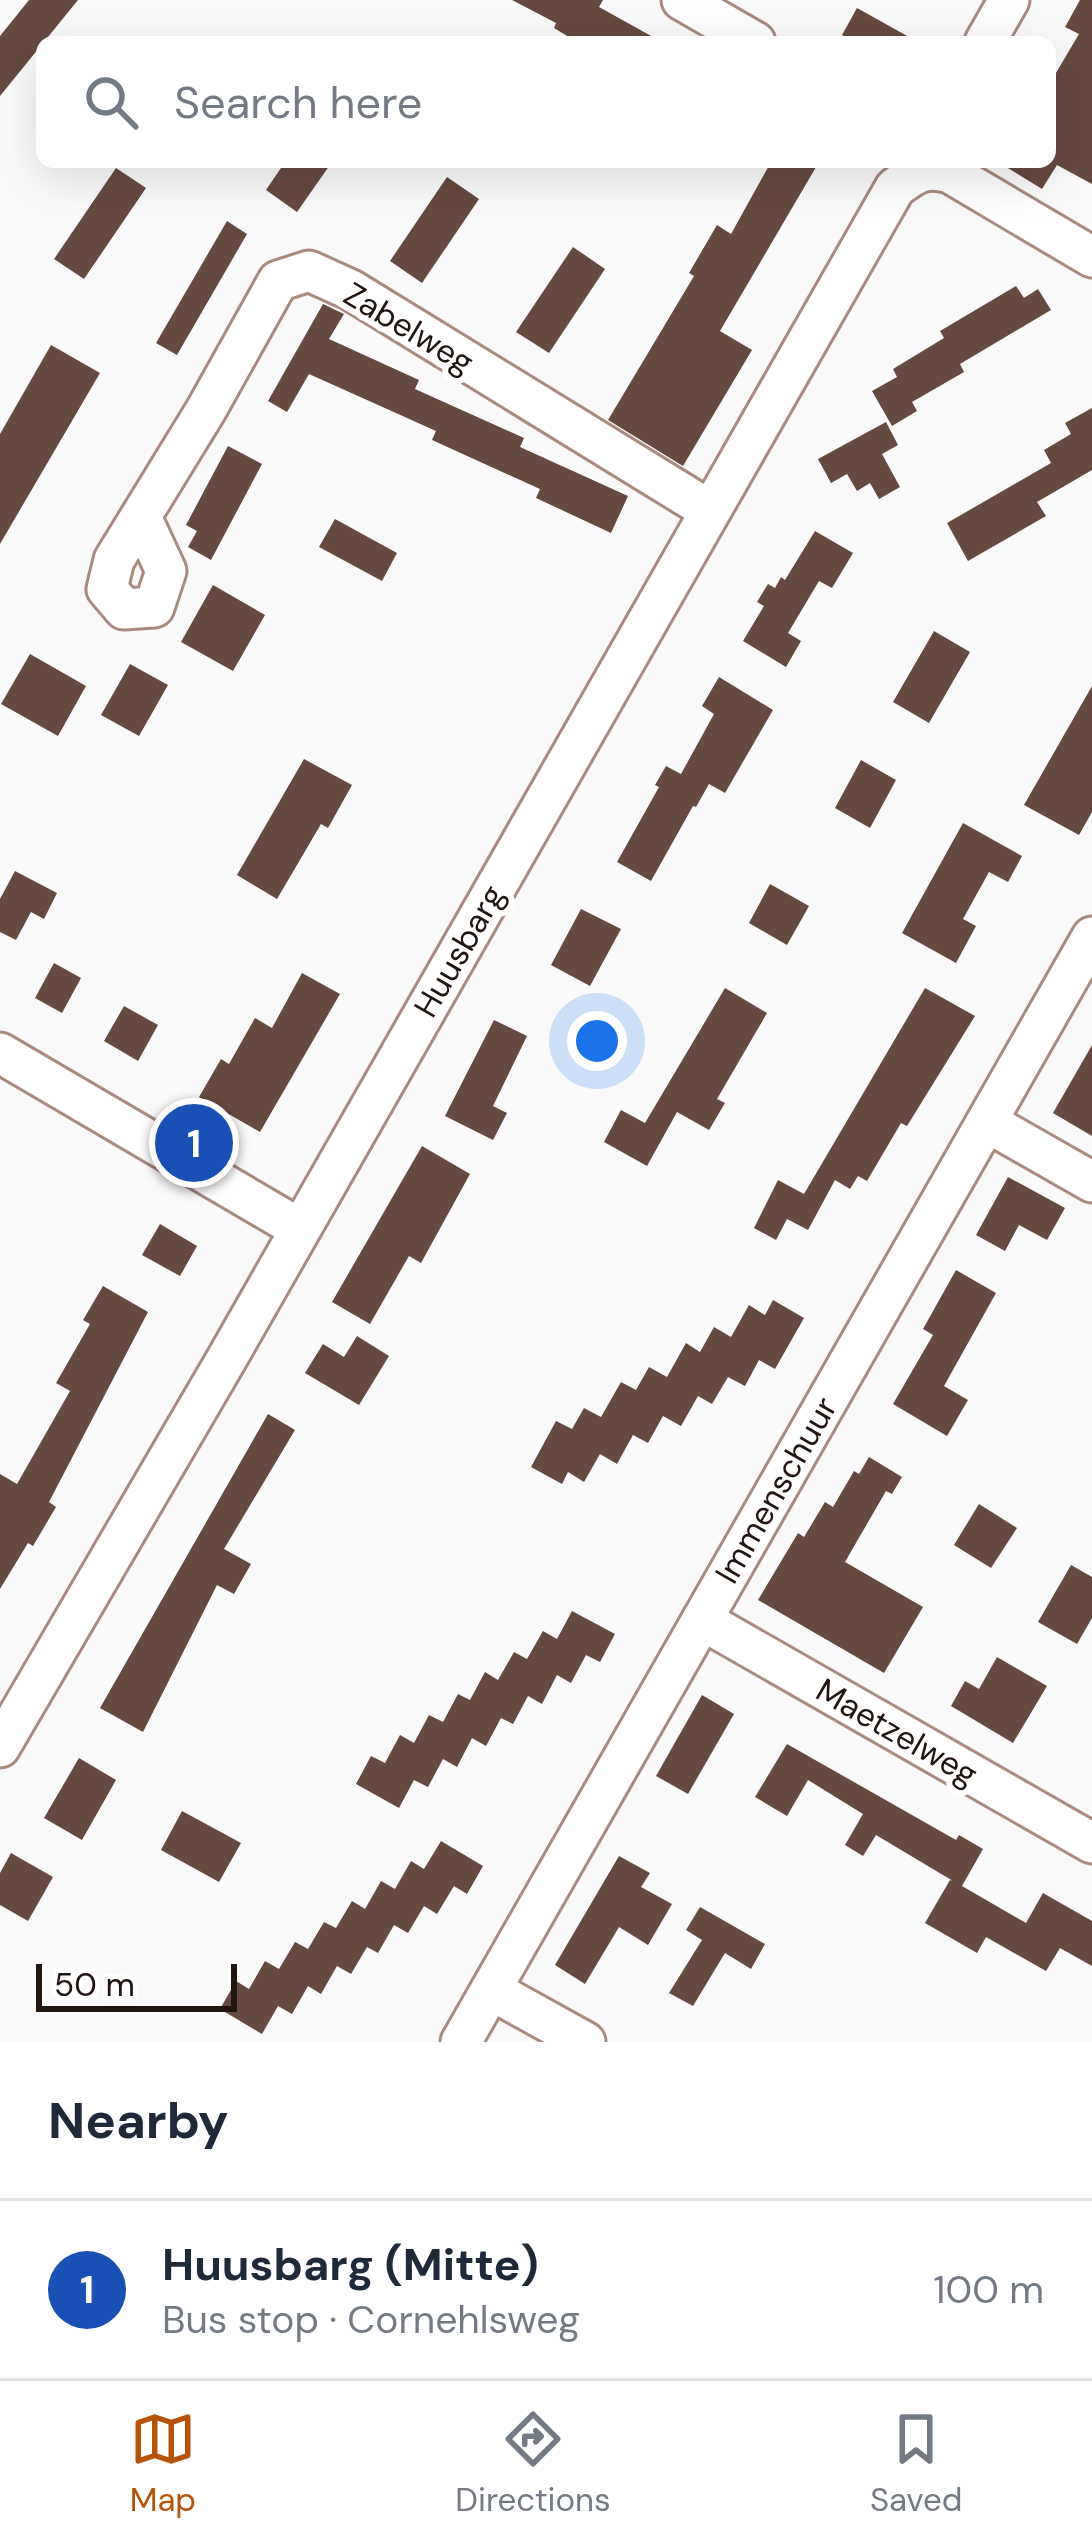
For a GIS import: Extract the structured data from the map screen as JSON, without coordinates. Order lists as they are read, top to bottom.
{
  "streets": {
    "street": [
      "Zabelweg",
      "Huusbarg",
      "Immenschuur",
      "Maetzelweg"
    ]
  },
  "crossings": [
    ["Zabelweg", "Huusbarg"],
    ["Immenschuur", "Maetzelweg"]
  ],
  "scale_bar": "50 m",
  "page": {
    "search": "Search here",
    "pins": "1",
    "scale": "50 m",
    "heading": "Nearby",
    "list": [
      {
        "mark": "1",
        "name": "Huusbarg (Mitte)",
        "note": "Bus stop · Cornehlsweg",
        "value": "100 m"
      }
    ],
    "nav": ["Map", "Directions", "Saved"]
  }
}
